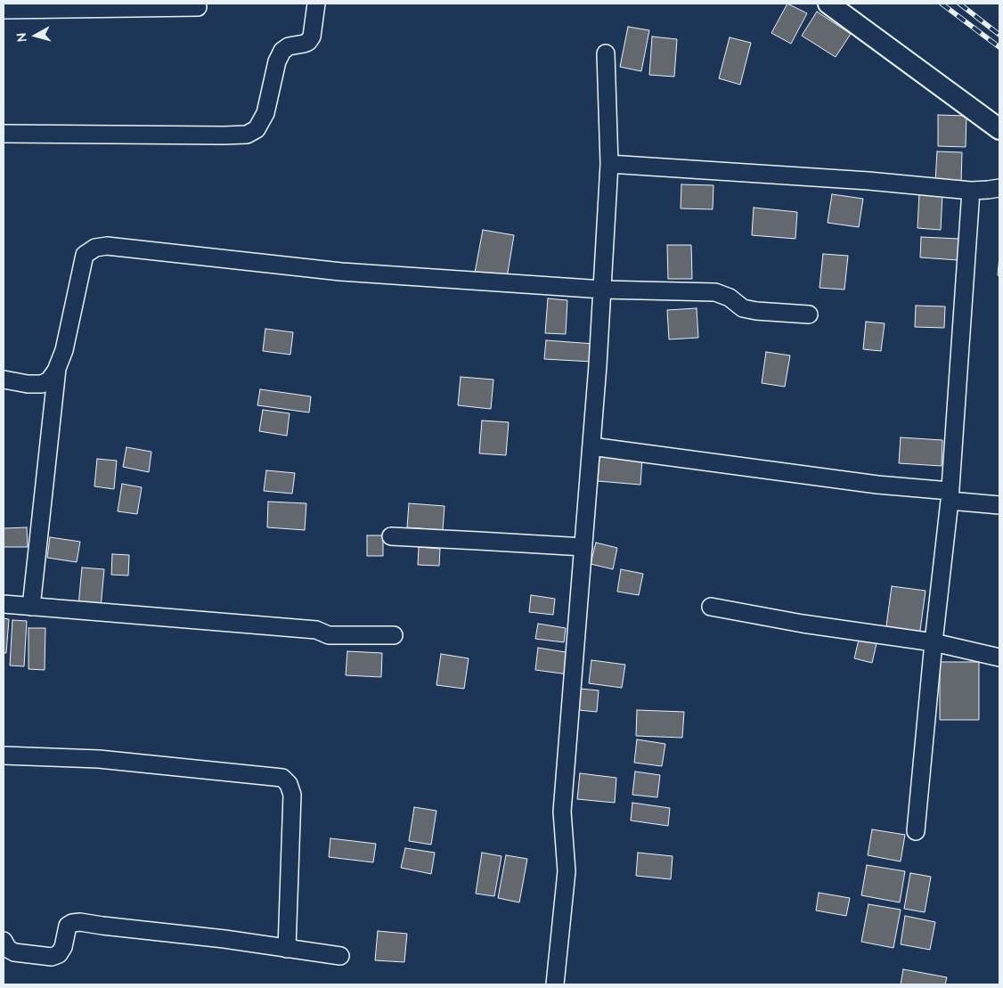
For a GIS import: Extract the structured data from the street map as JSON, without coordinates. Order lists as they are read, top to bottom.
{
  "north": "left"
}
